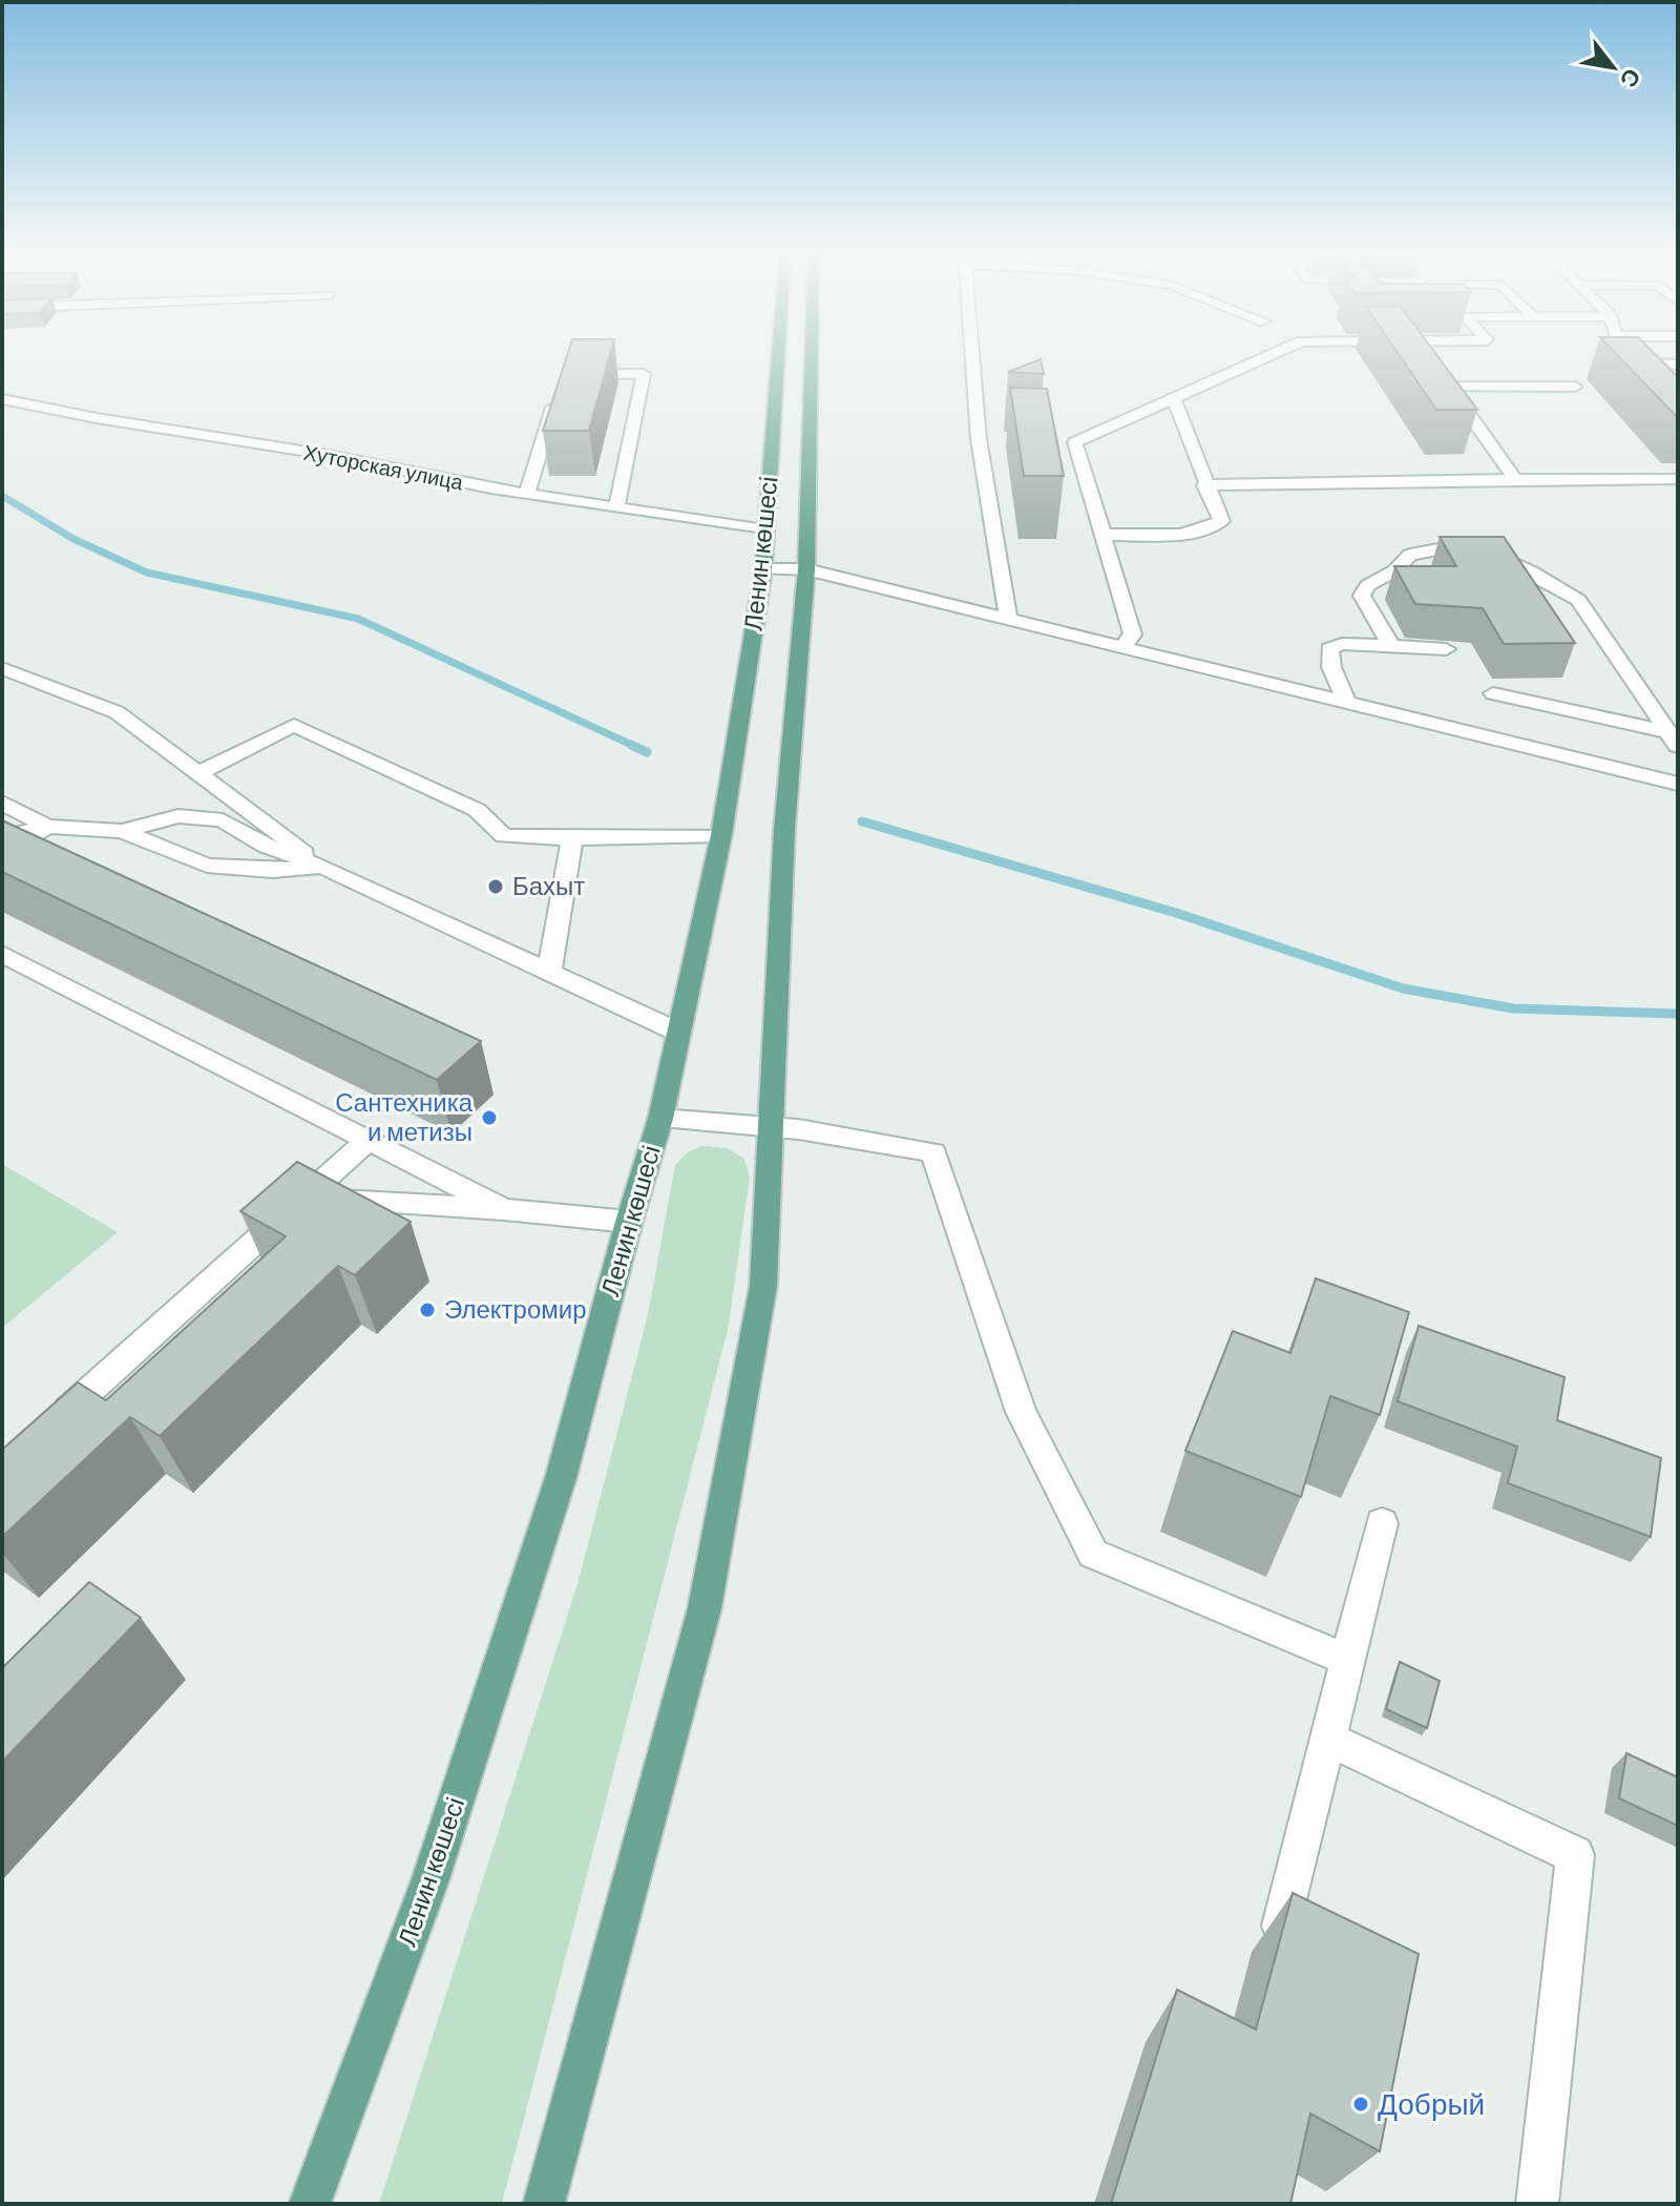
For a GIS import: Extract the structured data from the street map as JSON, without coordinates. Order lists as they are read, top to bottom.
{
  "streets": {
    "main road": ["Ленин көшесі"],
    "street": ["Хуторская улица"]
  },
  "crossings": [
    ["Хуторская улица", "Ленин көшесі"]
  ],
  "places": [
    "Бахыт",
    "Сантехника и метизы",
    "Электромир",
    "Добрый"
  ],
  "north": "bottom right"
}
